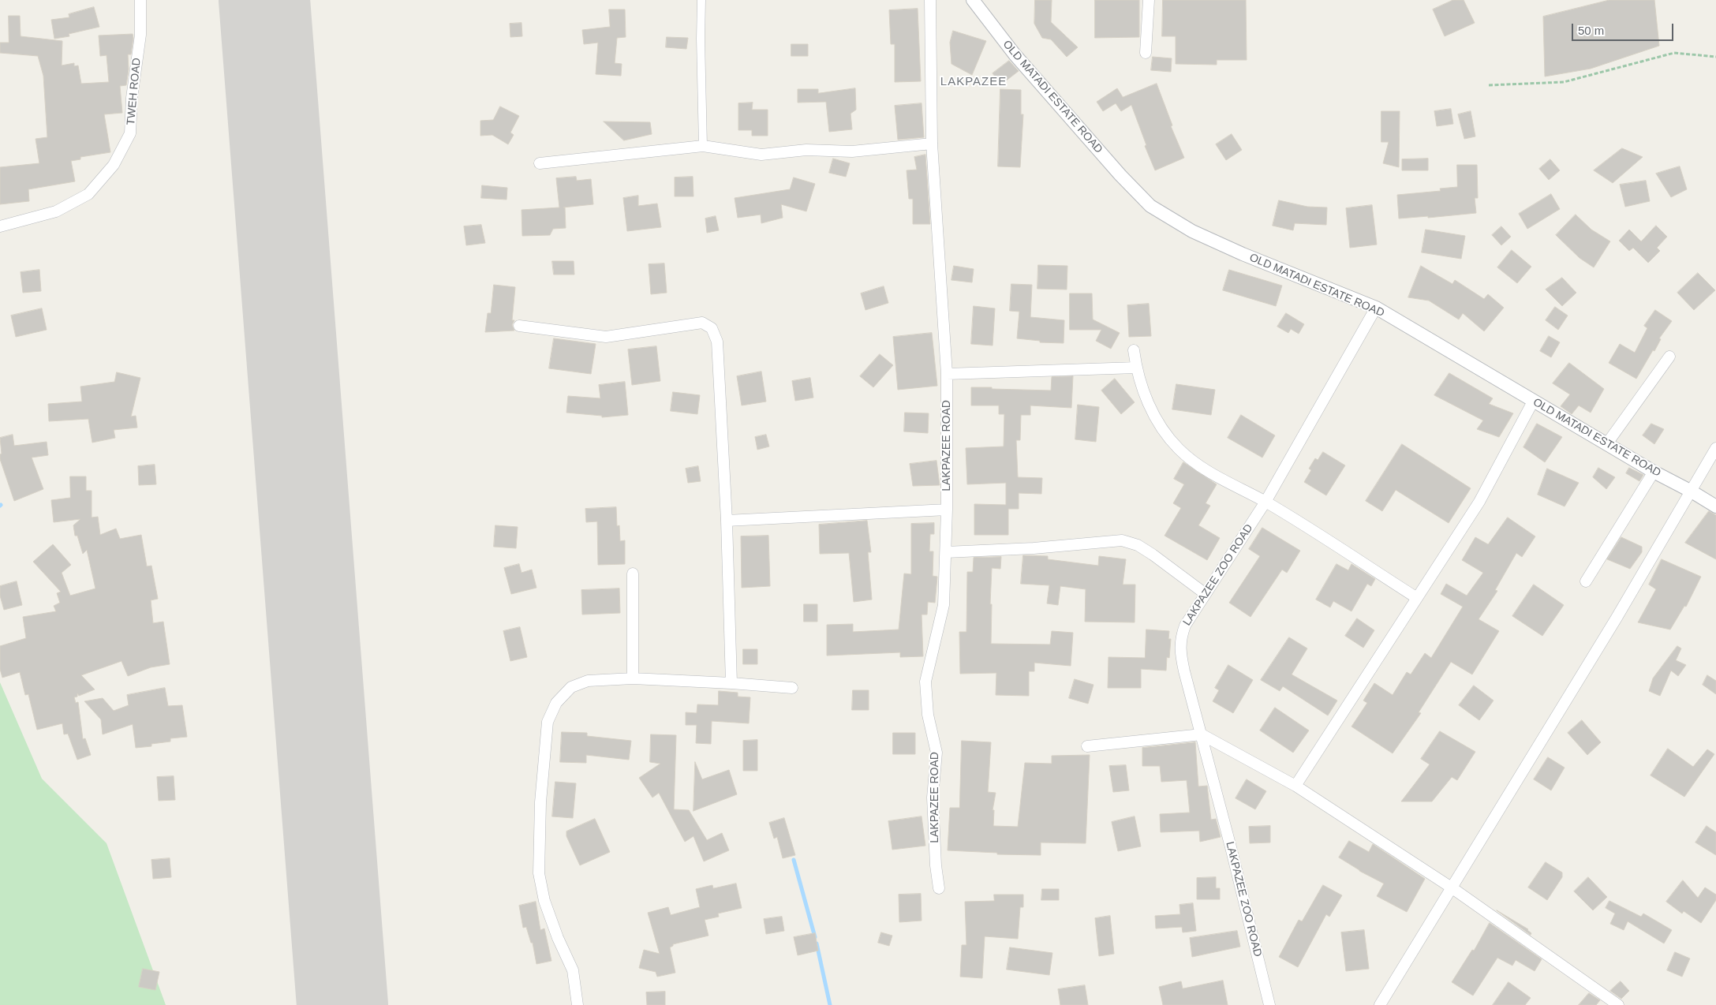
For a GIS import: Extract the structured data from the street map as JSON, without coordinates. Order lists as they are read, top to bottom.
{
  "streets": {
    "street": [
      "TWEH ROAD",
      "OLD MATADI ESTATE ROAD",
      "LAKPAZEE ROAD",
      "LAKPAZEE ZOO ROAD"
    ]
  },
  "crossings": [
    ["OLD MATADI ESTATE ROAD", "LAKPAZEE ZOO ROAD"]
  ],
  "districts": ["LAKPAZEE"],
  "scale_bar": "50 m"
}
